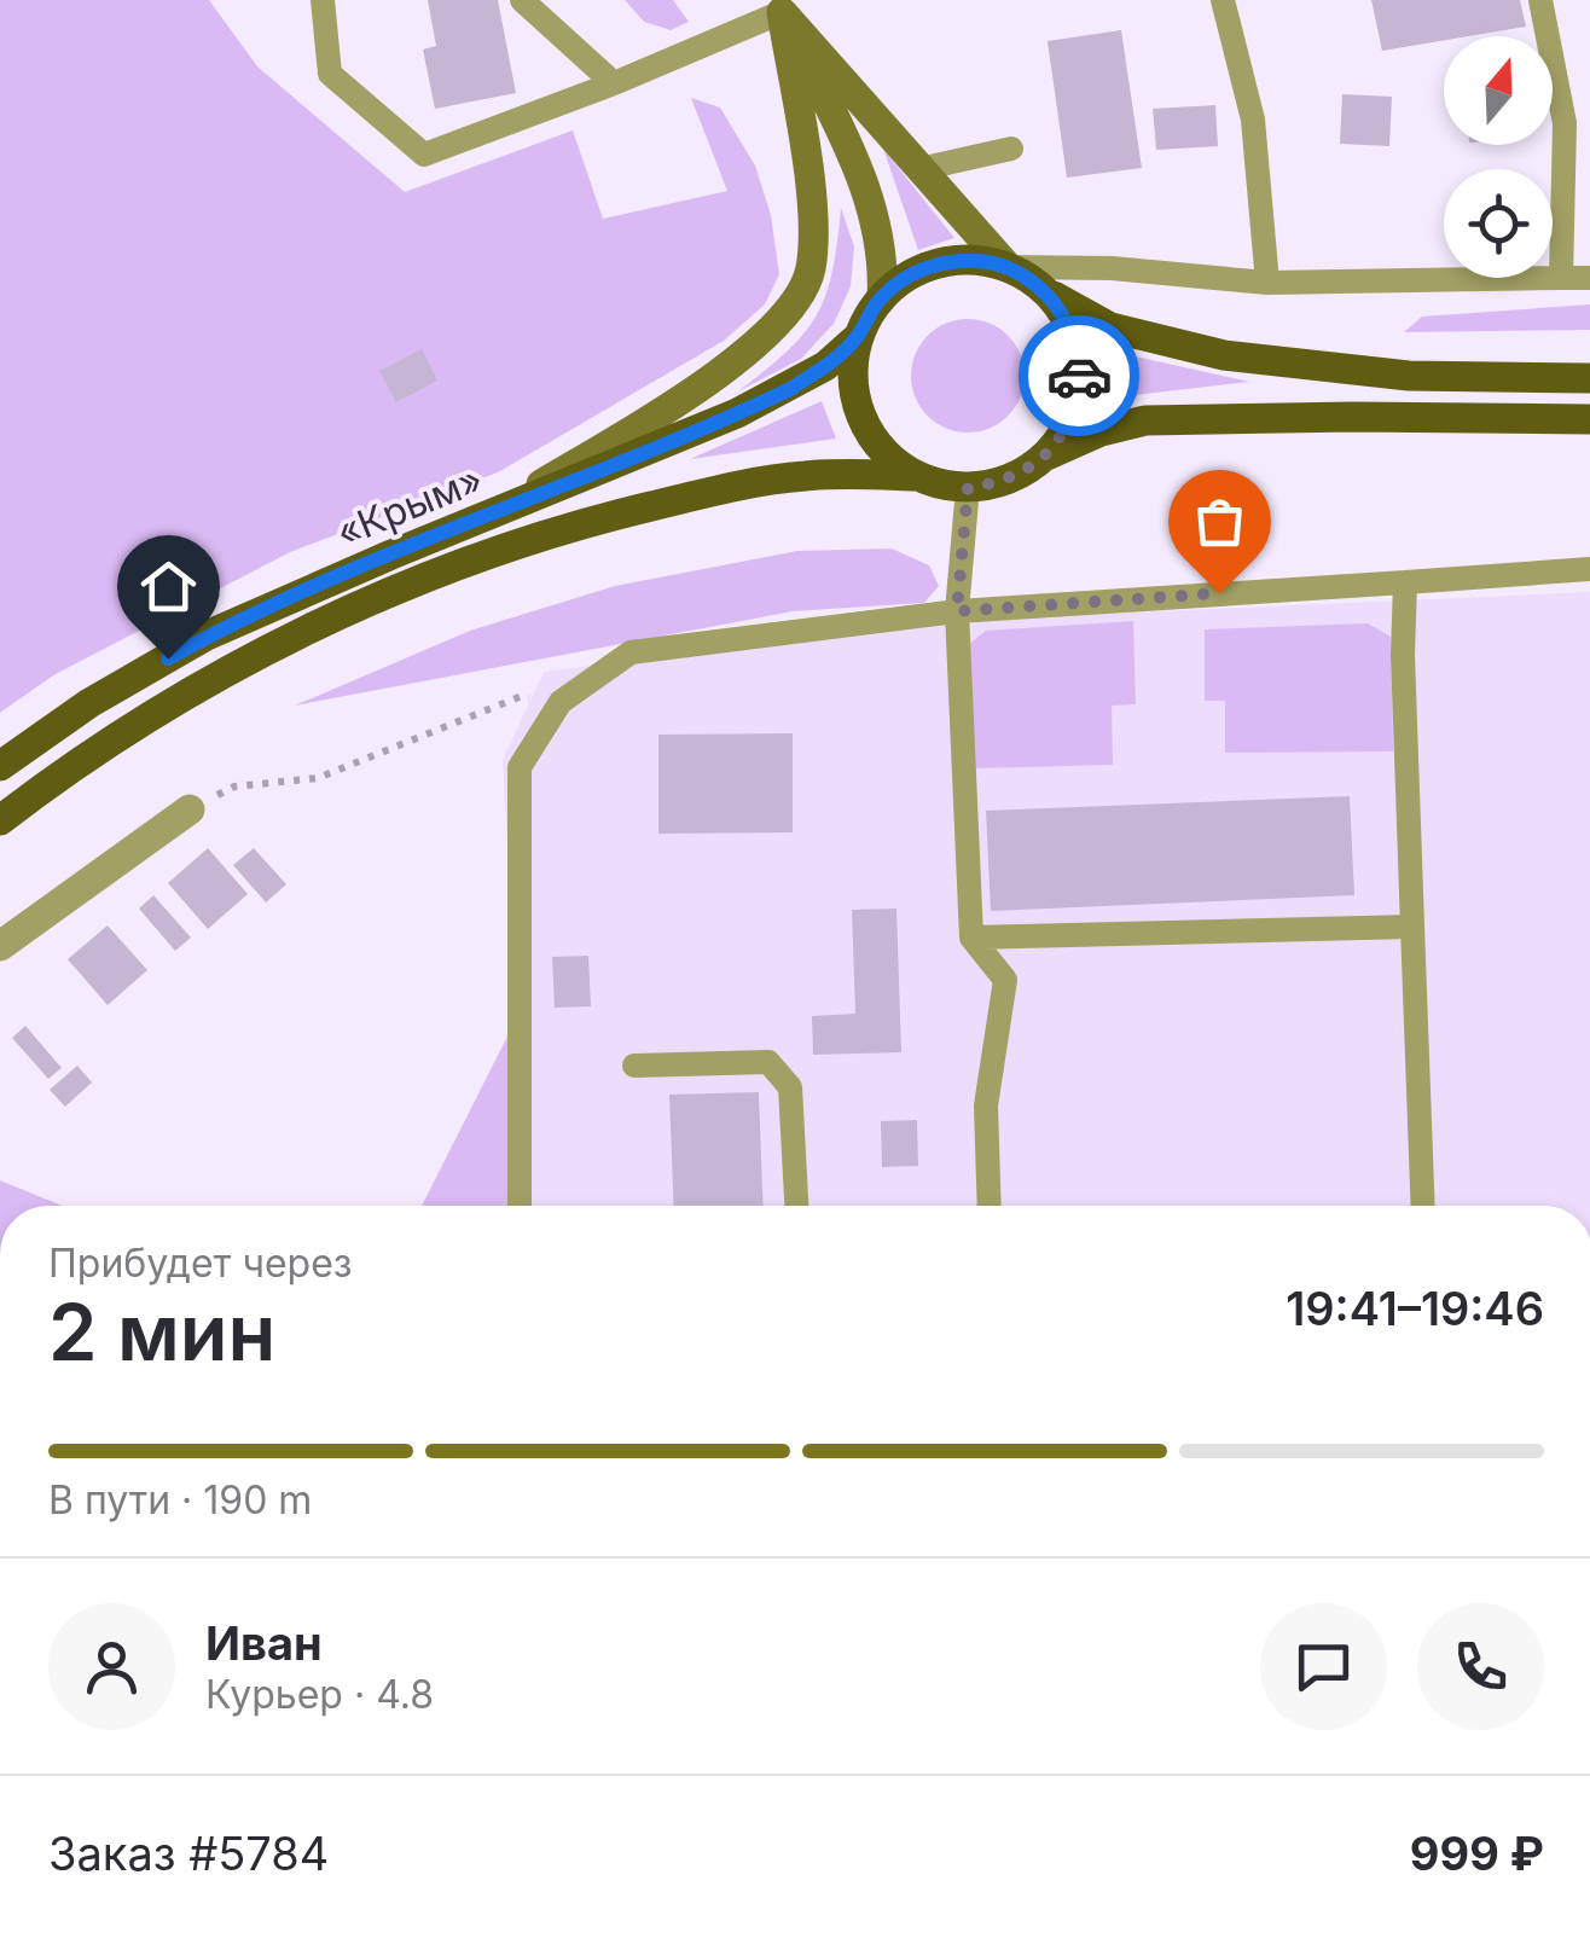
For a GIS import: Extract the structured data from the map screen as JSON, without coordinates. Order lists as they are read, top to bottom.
{
  "streets": {
    "main road": ["«Крым»"]
  },
  "north": "top",
  "page": {
    "heading": ["2 мин", "Прибудет через", "19:41–19:46"],
    "panel": [
      "Иван",
      "Курьер · 4.8",
      "Заказ #5784",
      "999 ₽"
    ],
    "bar": "В пути · 190 m"
  }
}
